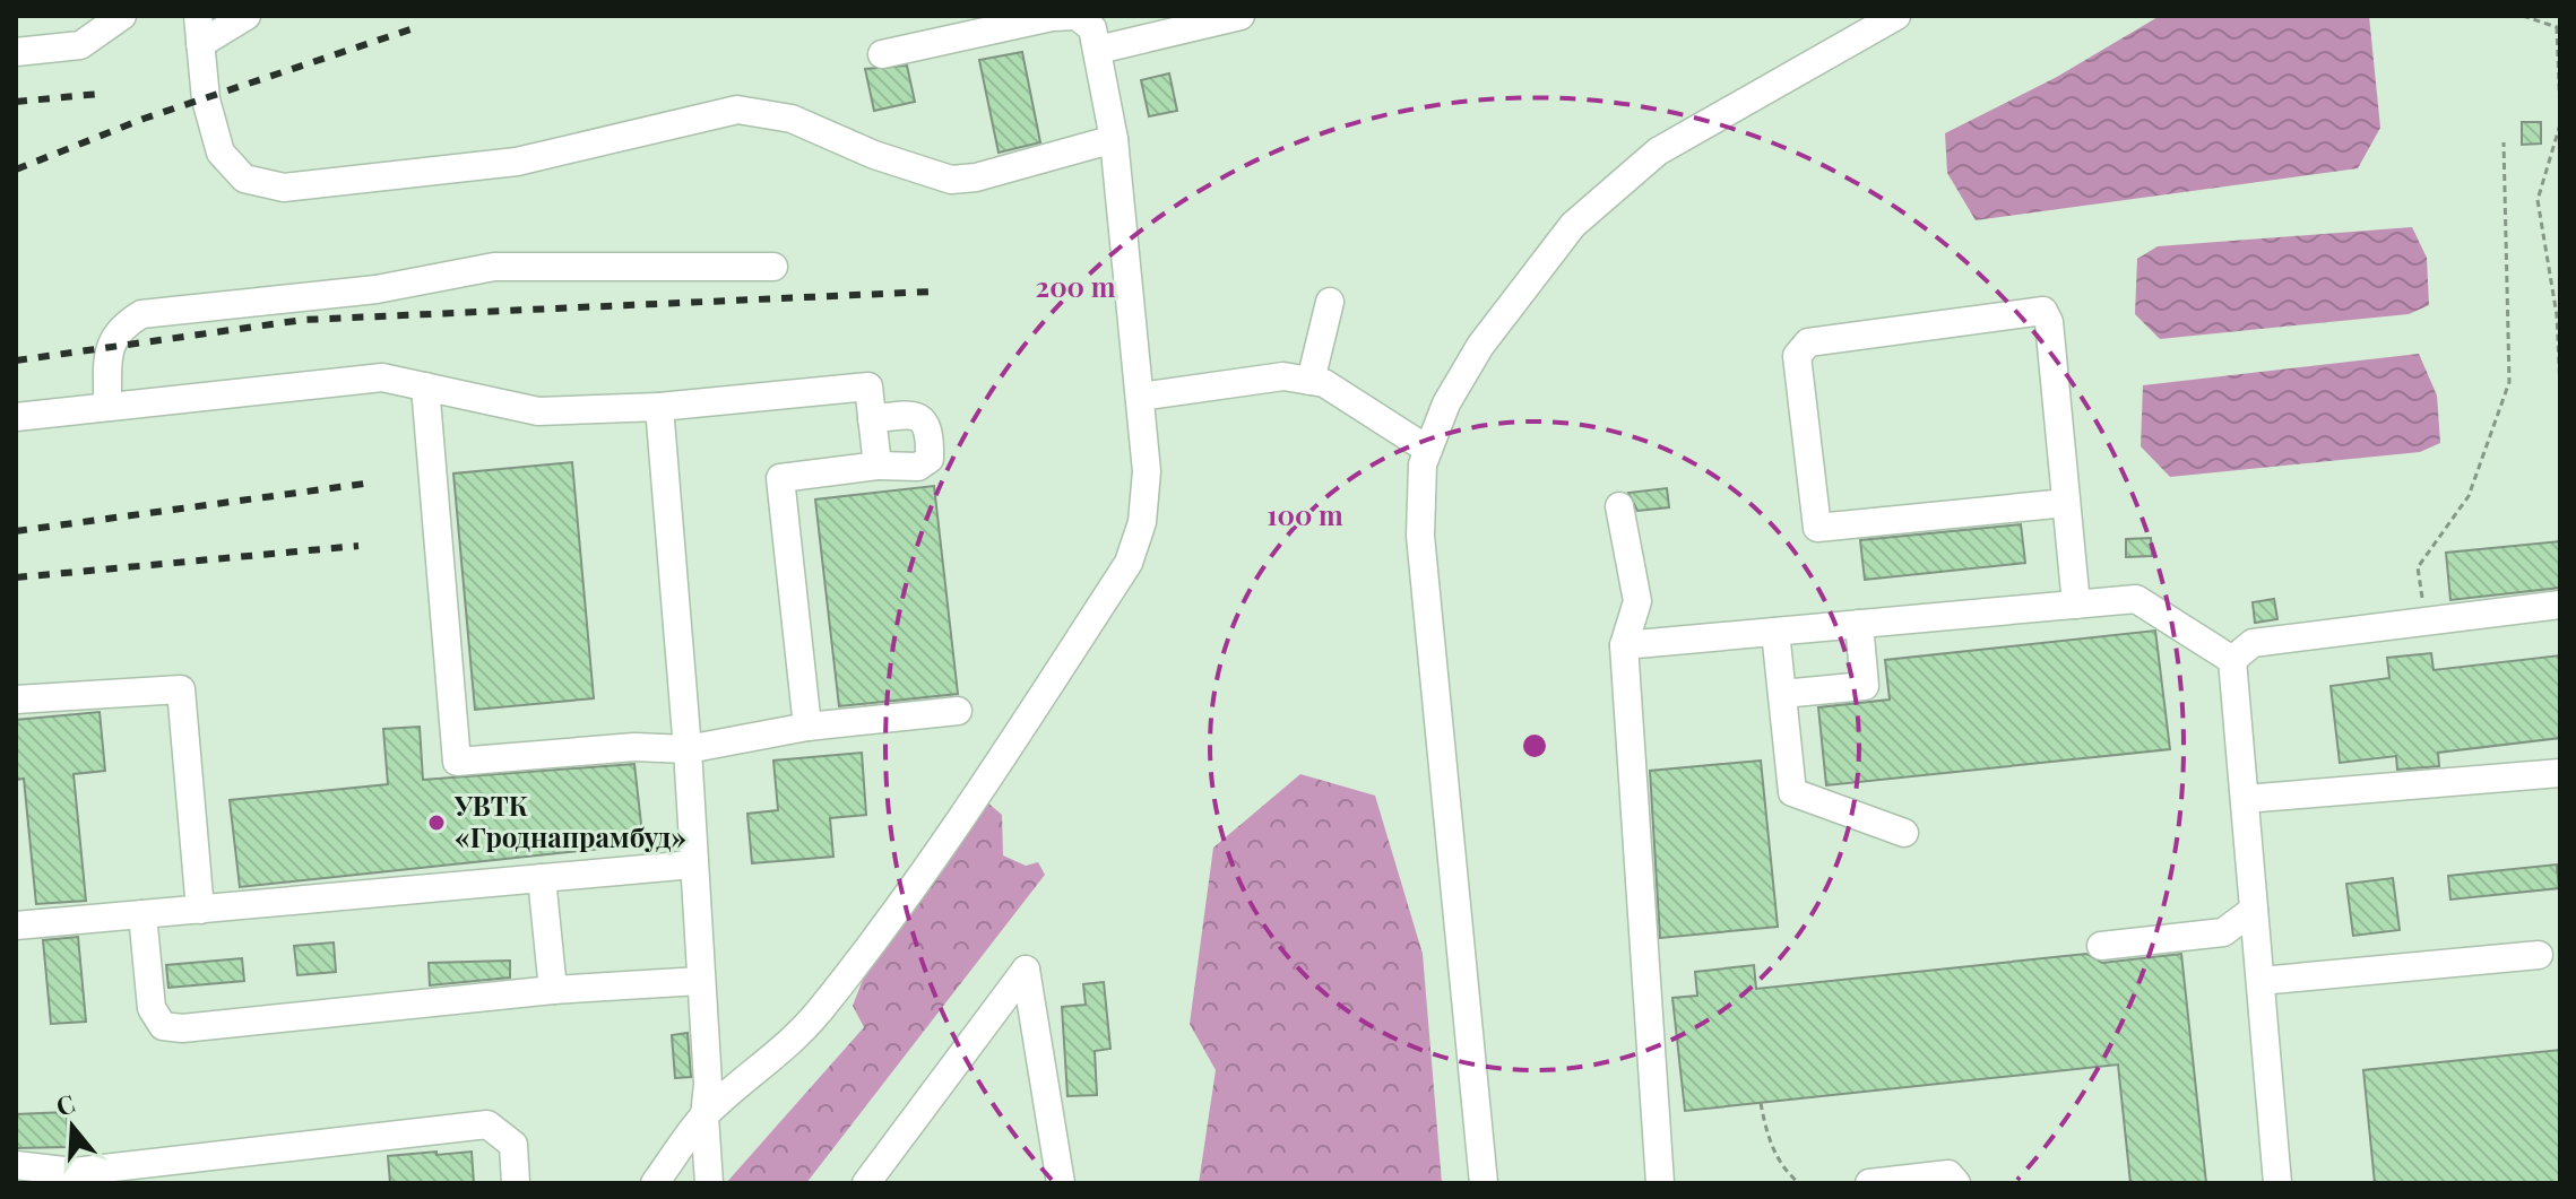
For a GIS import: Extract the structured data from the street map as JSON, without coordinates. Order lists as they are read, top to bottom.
{
  "places": ["УВТК «Гроднапрамбуд»"],
  "north": "top",
  "rings": ["200 m", "100 m"]
}
